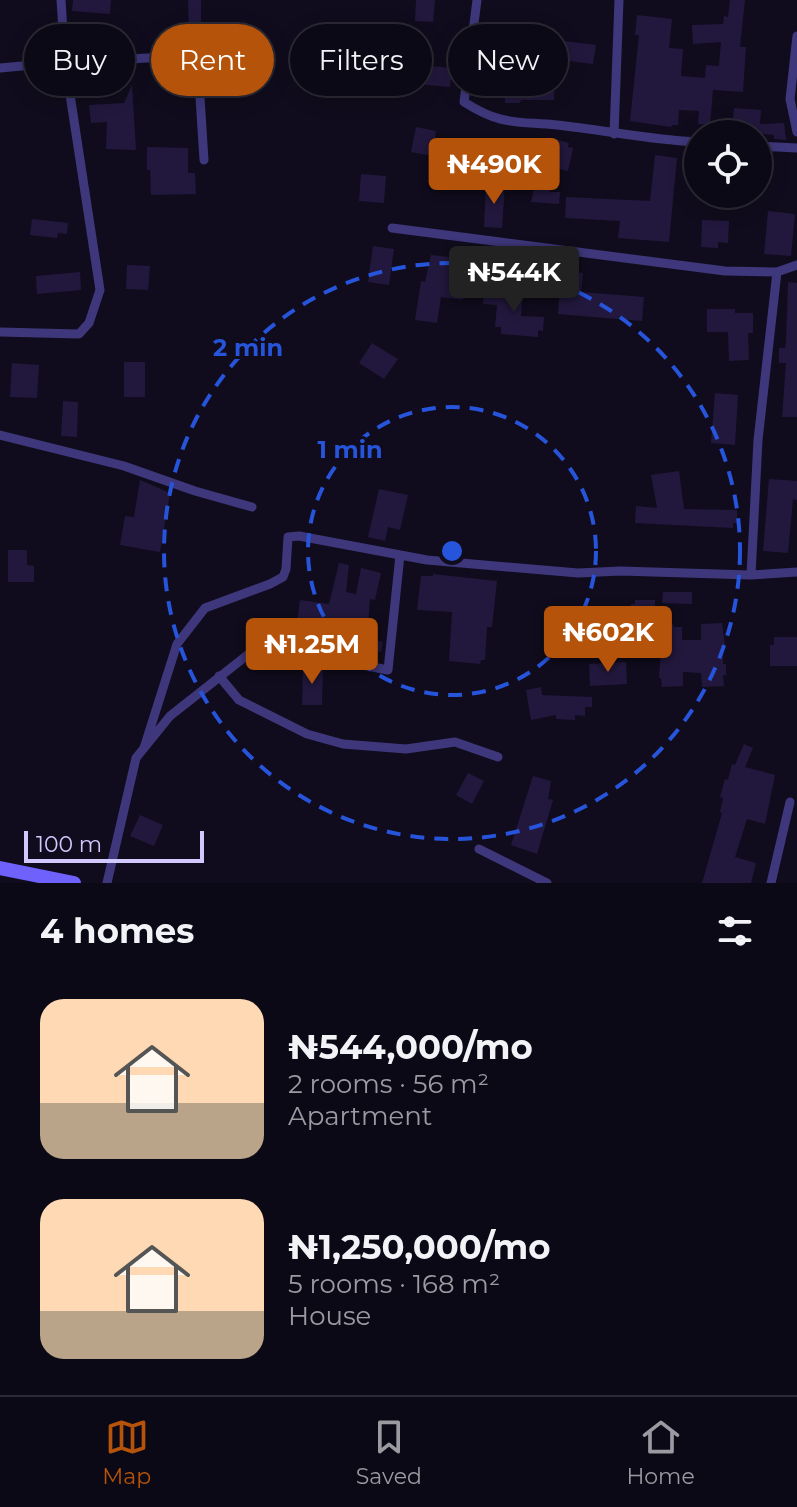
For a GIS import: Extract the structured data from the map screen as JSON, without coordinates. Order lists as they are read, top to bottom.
{
  "scale_bar": "100 m",
  "page": {
    "chip": [
      "Buy",
      "Rent",
      "Filters",
      "New"
    ],
    "price": [
      "₦490K",
      "₦544K",
      "₦602K",
      "₦1.25M"
    ],
    "scale": "100 m",
    "heading": "4 homes",
    "list": [
      {
        "name": "₦544,000/mo",
        "note": "2 rooms · 56 m² · Apartment"
      },
      {
        "name": "₦1,250,000/mo",
        "note": "5 rooms · 168 m² · House"
      }
    ],
    "tabs": ["Map", "Saved", "Home"]
  },
  "rings": ["2 min", "1 min"]
}
